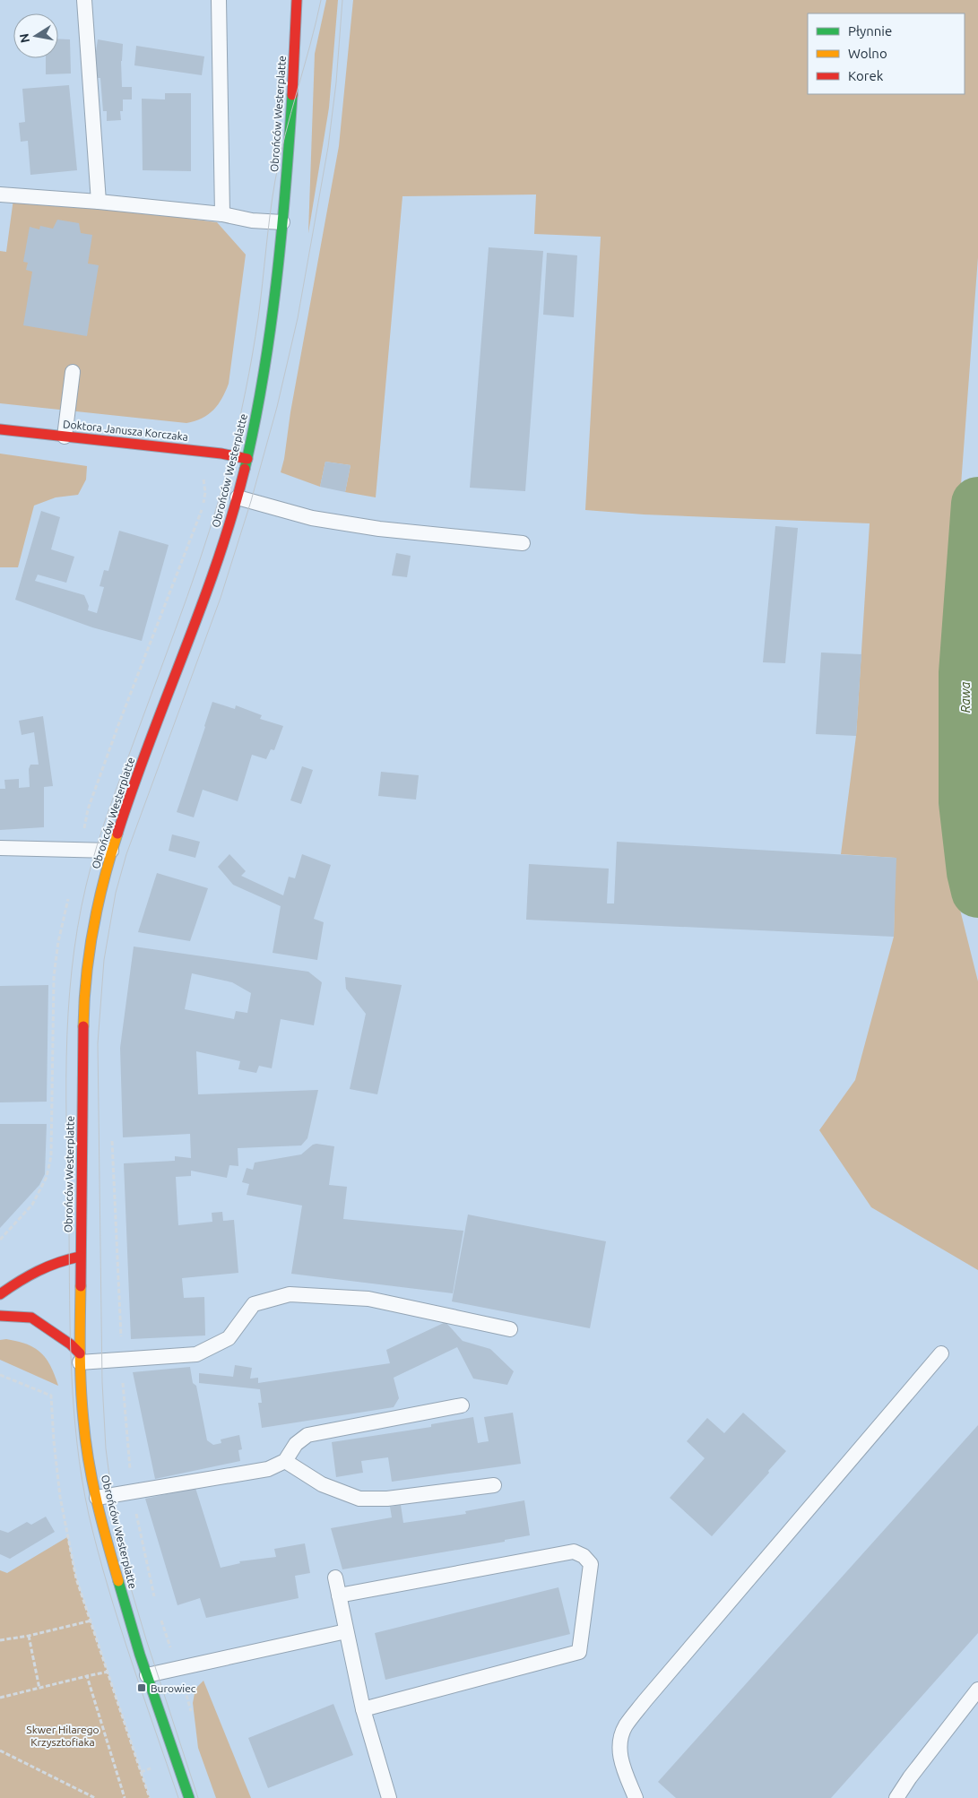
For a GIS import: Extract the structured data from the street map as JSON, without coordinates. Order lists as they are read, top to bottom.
{
  "streets": {
    "street": ["Obrońców Westerplatte", "Doktora Janusza Korczaka"]
  },
  "crossings": [
    ["Obrońców Westerplatte", "Doktora Janusza Korczaka"]
  ],
  "water": ["Rawa"],
  "parks": ["Skwer Hilarego Krzysztofiaka"],
  "places": {
    "transit": ["Burowiec"]
  },
  "legend": ["Płynnie", "Wolno", "Korek"],
  "north": "left"
}
